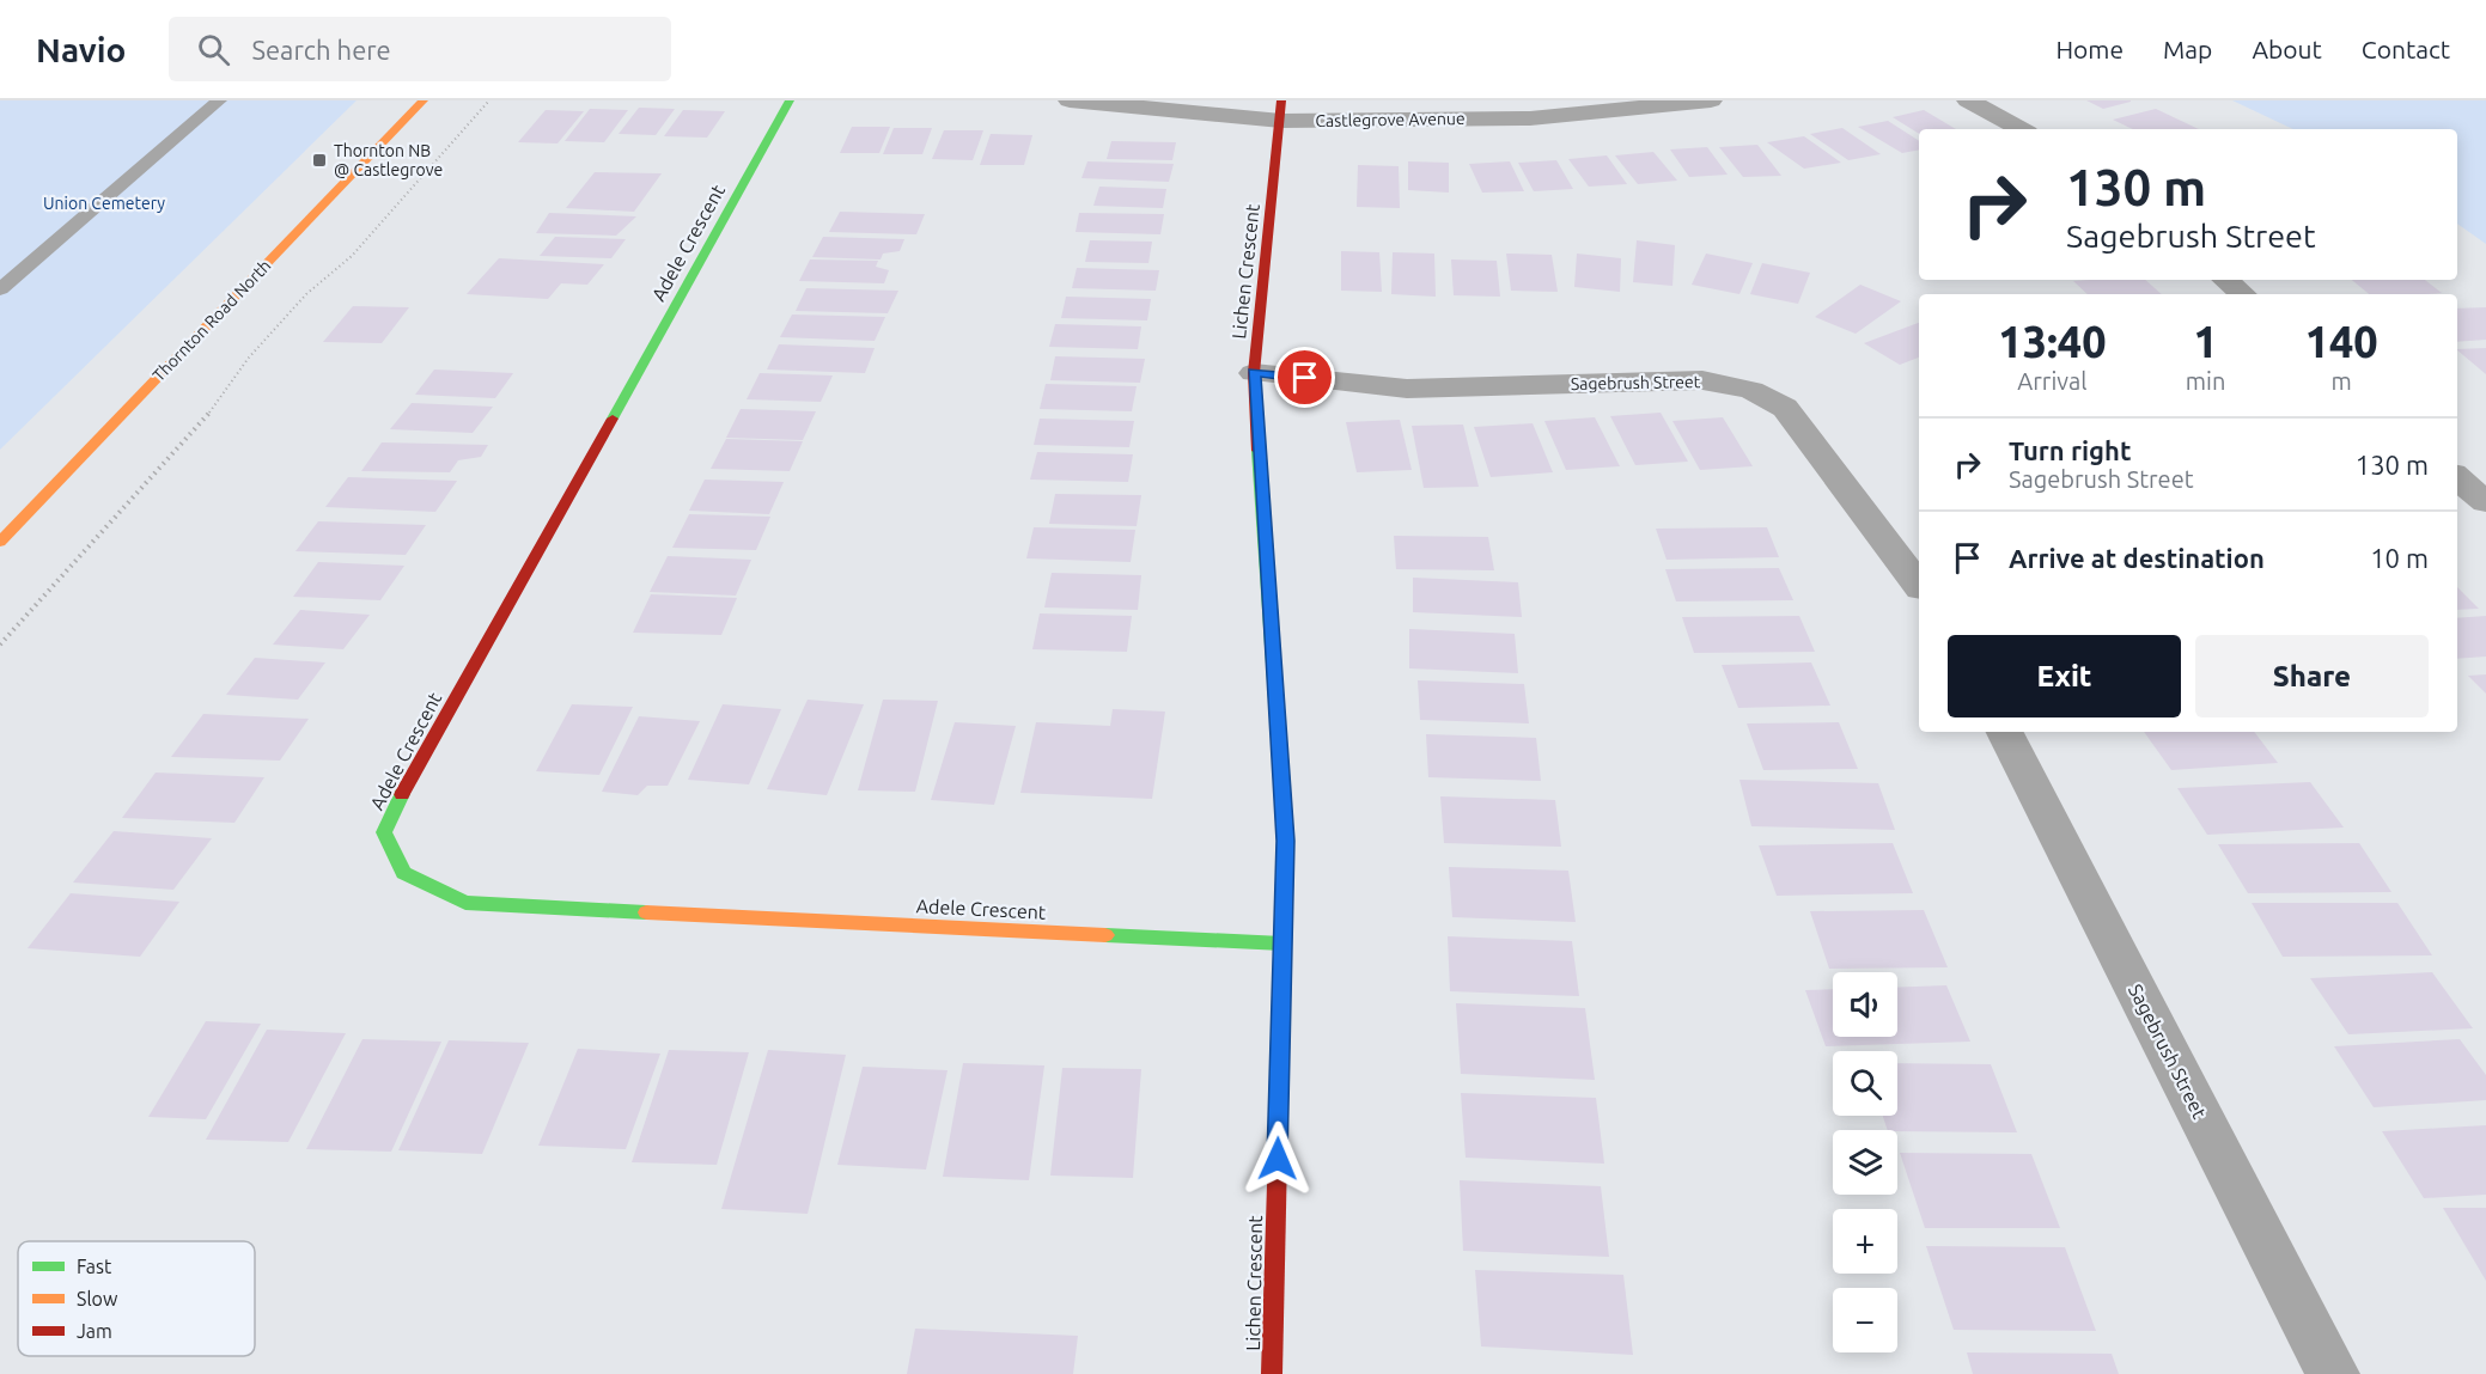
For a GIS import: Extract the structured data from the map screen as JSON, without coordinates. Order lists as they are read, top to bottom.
{
  "streets": {
    "street": [
      "Castlegrove Avenue",
      "Adele Crescent",
      "Lichen Crescent",
      "Thornton Road North",
      "Sagebrush Street"
    ]
  },
  "crossings": [
    ["Castlegrove Avenue", "Lichen Crescent"],
    ["Adele Crescent", "Lichen Crescent"],
    ["Lichen Crescent", "Sagebrush Street"]
  ],
  "parks": ["Union Cemetery"],
  "places": {
    "transit": ["Thornton NB @ Castlegrove"]
  },
  "legend": ["Fast", "Slow", "Jam"],
  "page": {
    "header": "Navio",
    "search": "Search here",
    "nav": [
      "Home",
      "Map",
      "About",
      "Contact"
    ],
    "turn": ["130 m", "Sagebrush Street"],
    "eta": [
      "13:40",
      "Arrival",
      "1",
      "min",
      "140",
      "m"
    ],
    "list": [
      {
        "name": "Turn right",
        "note": "Sagebrush Street",
        "value": "130 m"
      },
      {
        "name": "Arrive at destination",
        "value": "10 m"
      }
    ],
    "buttons": ["Exit", "Share"],
    "map_buttons": ["+", "−"]
  }
}
